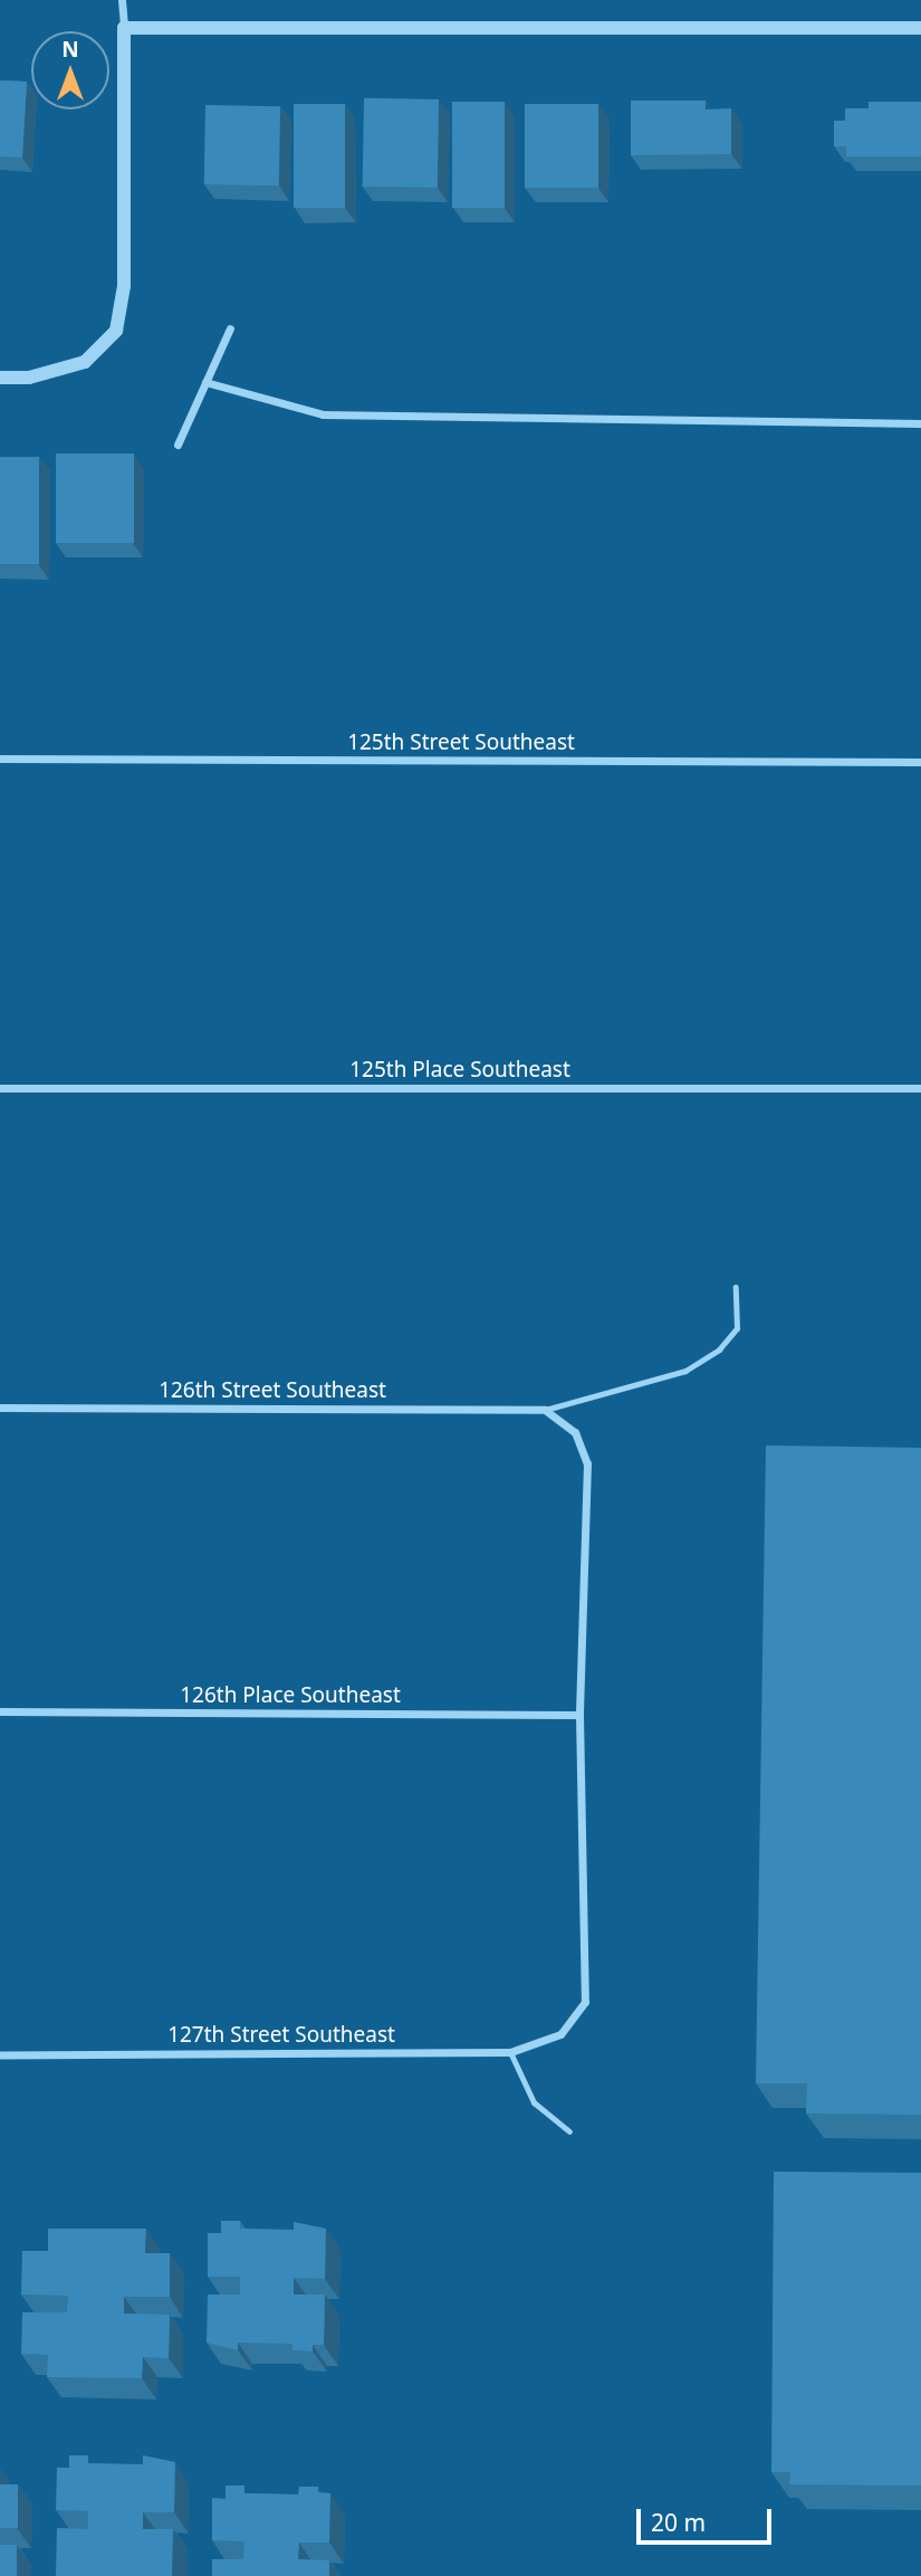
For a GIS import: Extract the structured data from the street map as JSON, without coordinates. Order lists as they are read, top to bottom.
{
  "streets": {
    "street": [
      "125th Street Southeast",
      "125th Place Southeast",
      "126th Street Southeast",
      "126th Place Southeast",
      "127th Street Southeast"
    ]
  },
  "crossings": [
    ["126th Place Southeast", "127th Street Southeast"]
  ],
  "scale_bar": "20 m",
  "north": "top"
}
